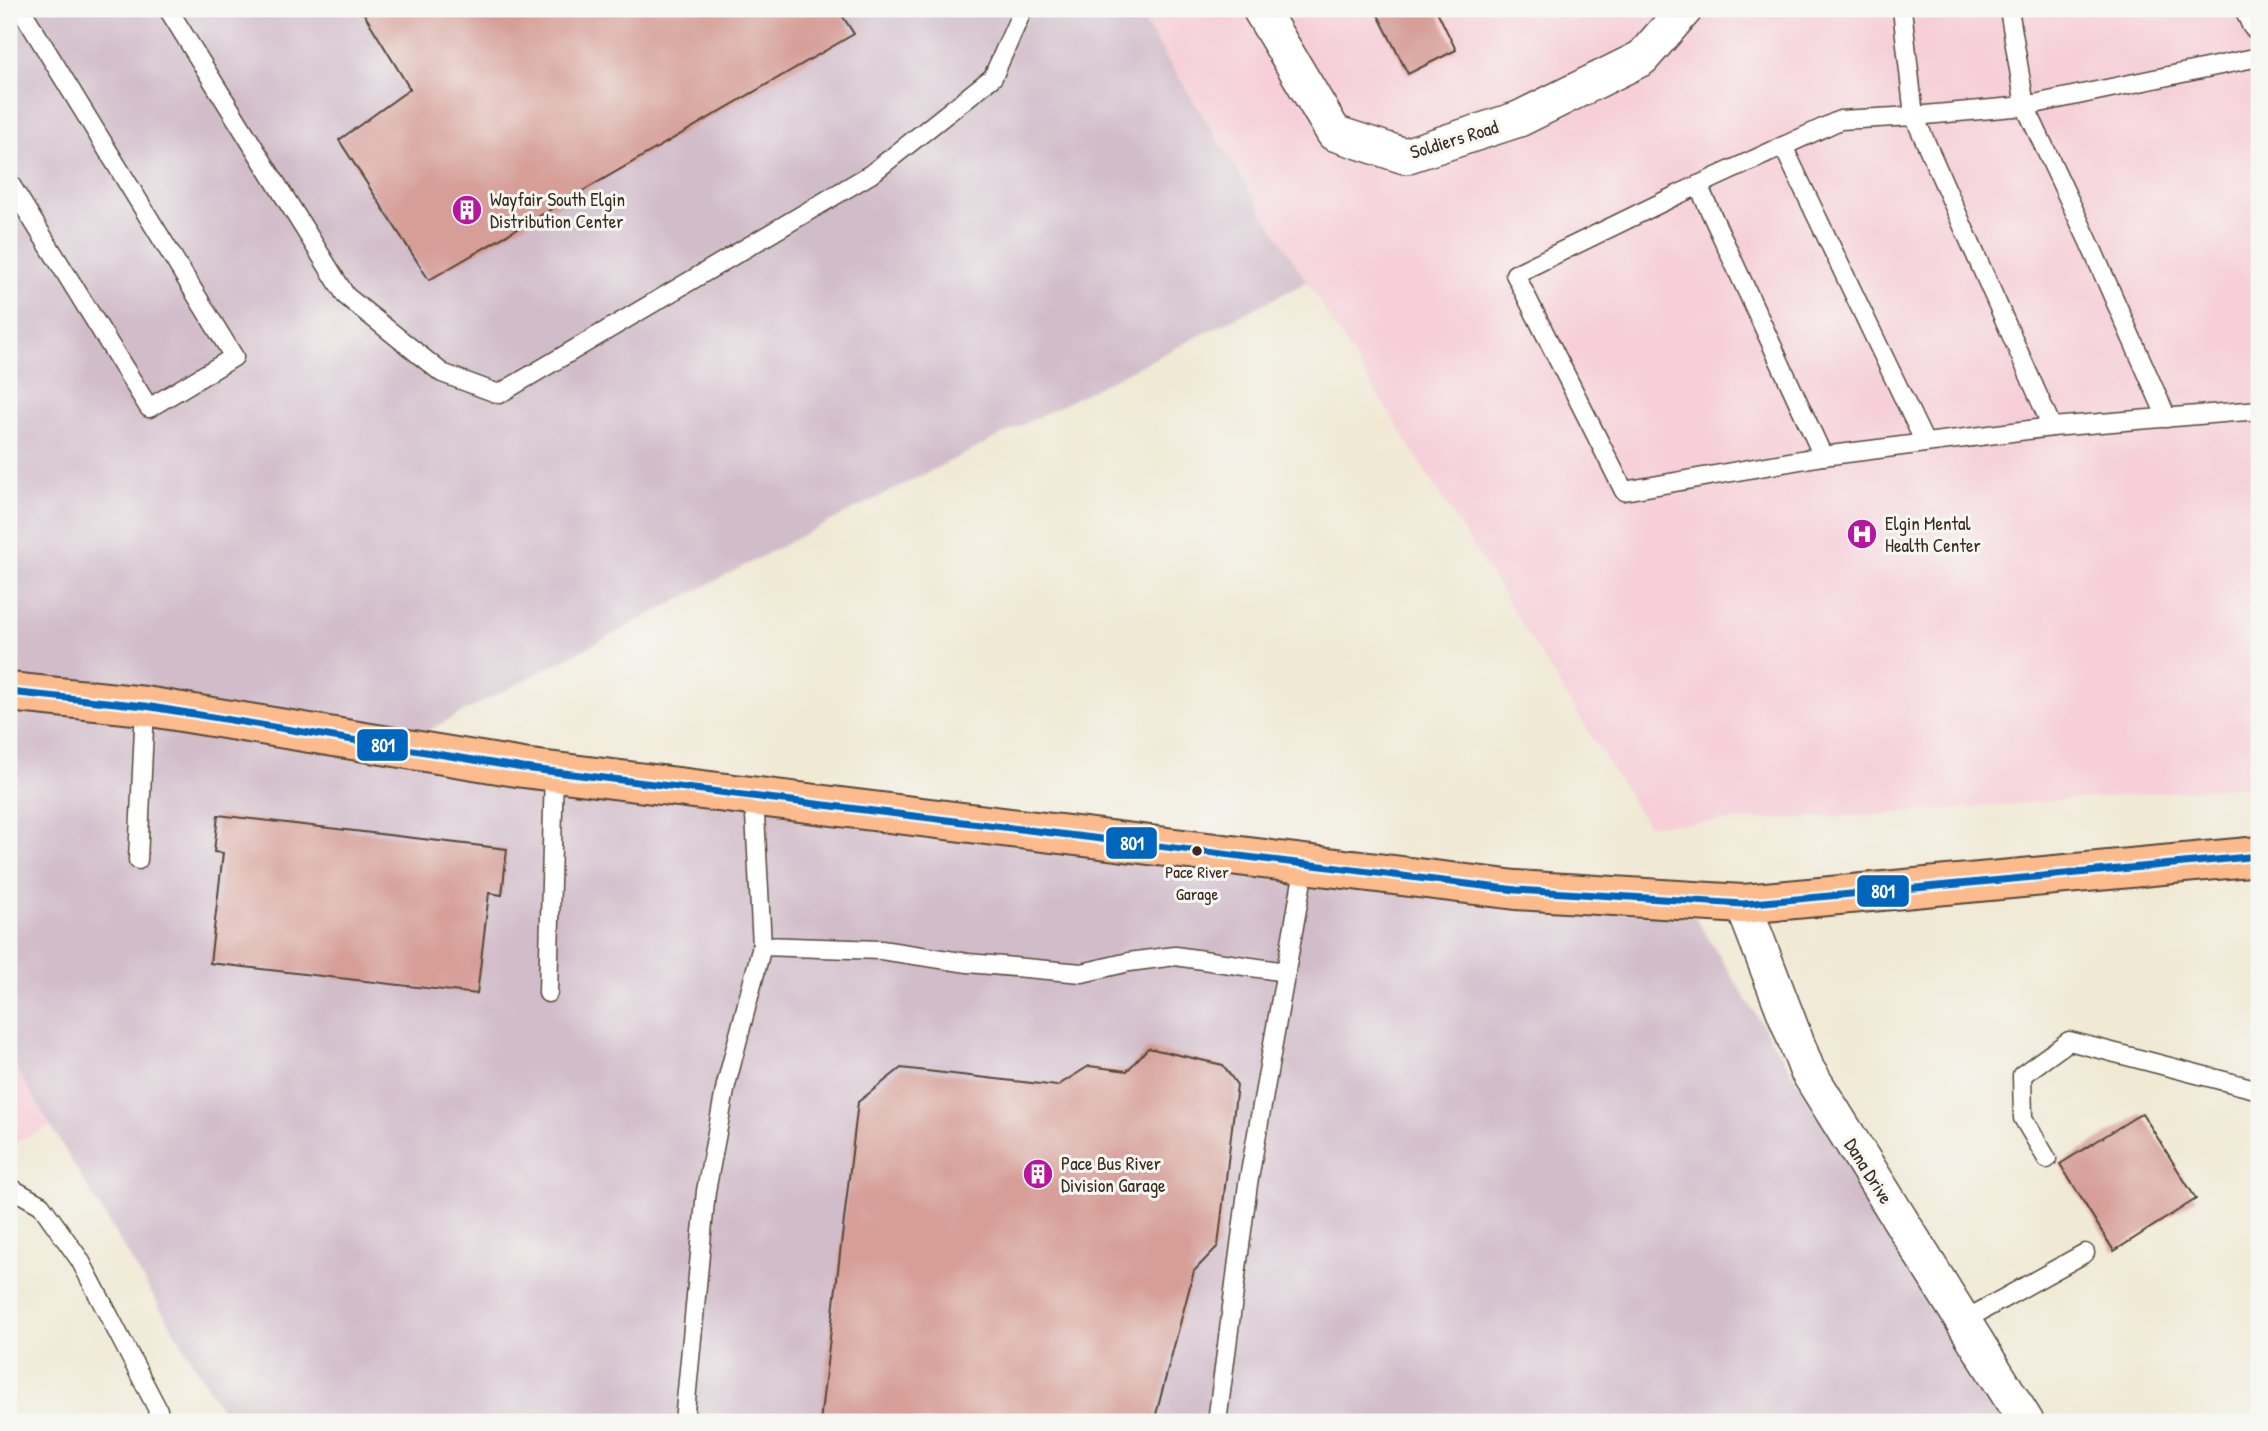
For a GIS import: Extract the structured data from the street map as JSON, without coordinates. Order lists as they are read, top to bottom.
{
  "streets": {
    "street": ["Soldiers Road", "Dana Drive"]
  },
  "places": {
    "building": ["Wayfair South Elgin Distribution Center", "Pace Bus River Division Garage"],
    "hospital": ["Elgin Mental Health Center"],
    "other": ["Pace River Garage"]
  },
  "lines": ["transit line 801"]
}
